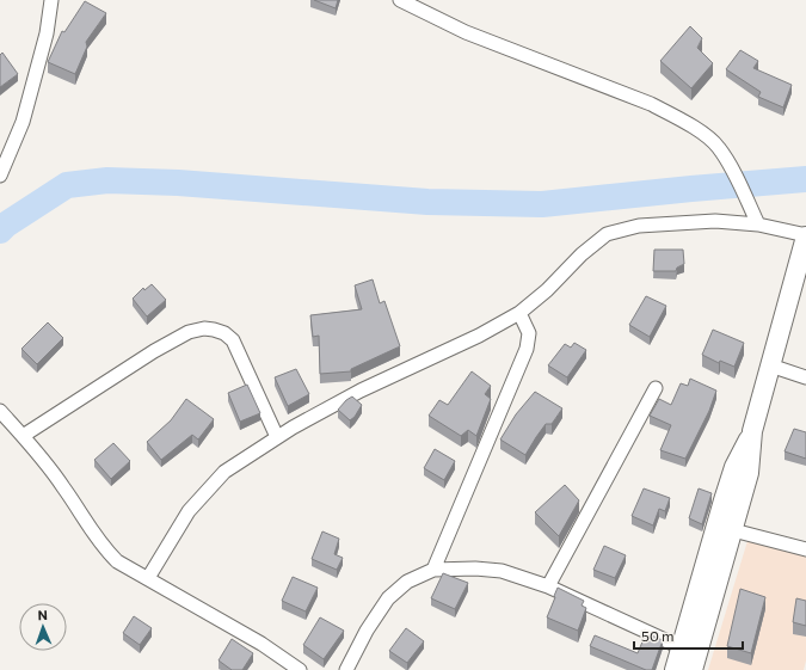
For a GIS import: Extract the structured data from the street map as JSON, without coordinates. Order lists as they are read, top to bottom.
{
  "scale_bar": "50 m",
  "north": "top"
}
